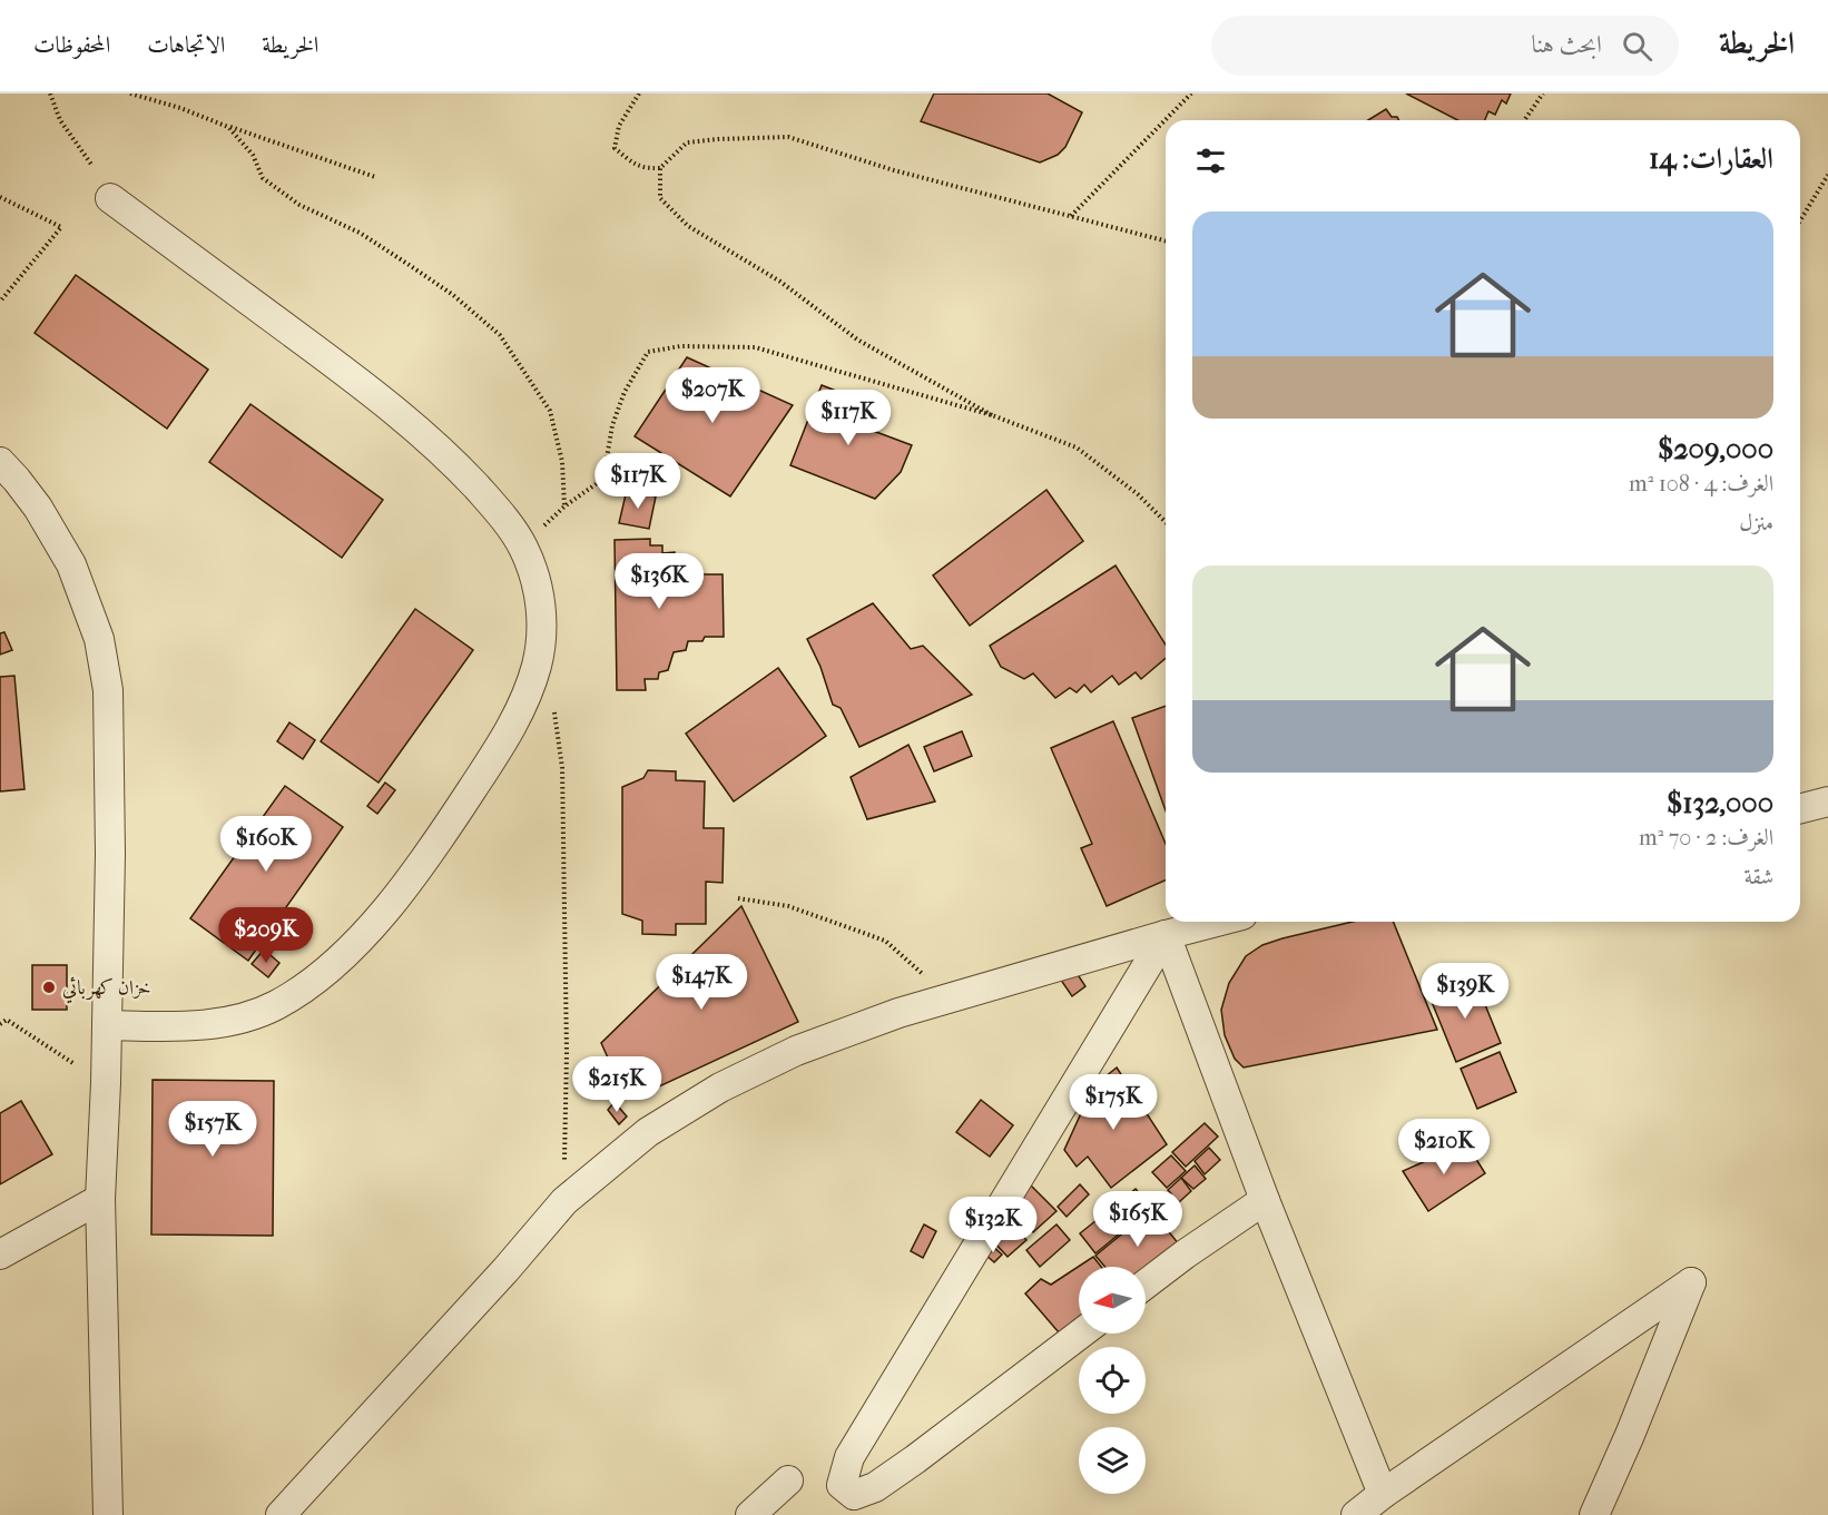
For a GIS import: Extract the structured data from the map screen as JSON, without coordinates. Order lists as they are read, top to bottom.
{
  "places": ["خزان كهربائي"],
  "north": "left",
  "page": {
    "header": "الخريطة",
    "search": "ابحث هنا",
    "nav": ["الخريطة", "الاتجاهات", "المحفوظات"],
    "heading": "العقارات: 14",
    "list": [
      {
        "name": "$209,000",
        "note": "الغرف: 4 · 108 m² · منزل"
      },
      {
        "name": "$132,000",
        "note": "الغرف: 2 · 70 m² · شقة"
      }
    ],
    "price": [
      "$207K",
      "$117K",
      "$117K",
      "$136K",
      "$160K",
      "$209K",
      "$147K",
      "$139K",
      "$215K",
      "$175K",
      "$157K",
      "$210K",
      "$165K",
      "$132K"
    ]
  }
}
